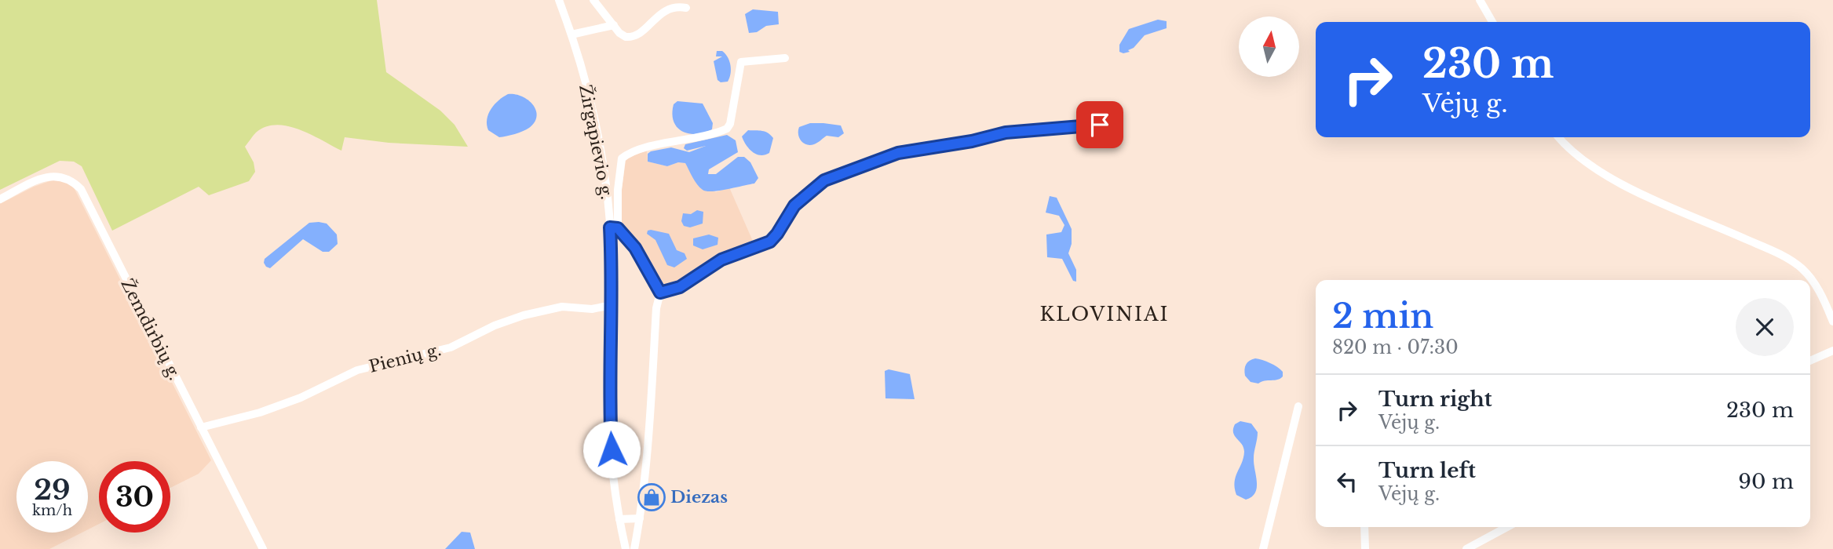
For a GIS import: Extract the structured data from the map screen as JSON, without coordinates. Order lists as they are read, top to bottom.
{
  "streets": {
    "street": ["Žirgapievio g.", "Žemdirbių g.", "Pienių g."]
  },
  "crossings": [
    ["Žirgapievio g.", "Pienių g."],
    ["Žemdirbių g.", "Pienių g."]
  ],
  "districts": ["KLOVINIAI"],
  "places": {
    "shop": ["Diezas"]
  },
  "north": "top",
  "page": {
    "turn": ["230 m", "Vėjų g."],
    "heading": ["2 min", "820 m · 07:30"],
    "list": [
      {
        "name": "Turn right",
        "note": "Vėjų g.",
        "value": "230 m"
      },
      {
        "name": "Turn left",
        "note": "Vėjų g.",
        "value": "90 m"
      }
    ],
    "speed": "29 km/h",
    "limit": "30"
  }
}
